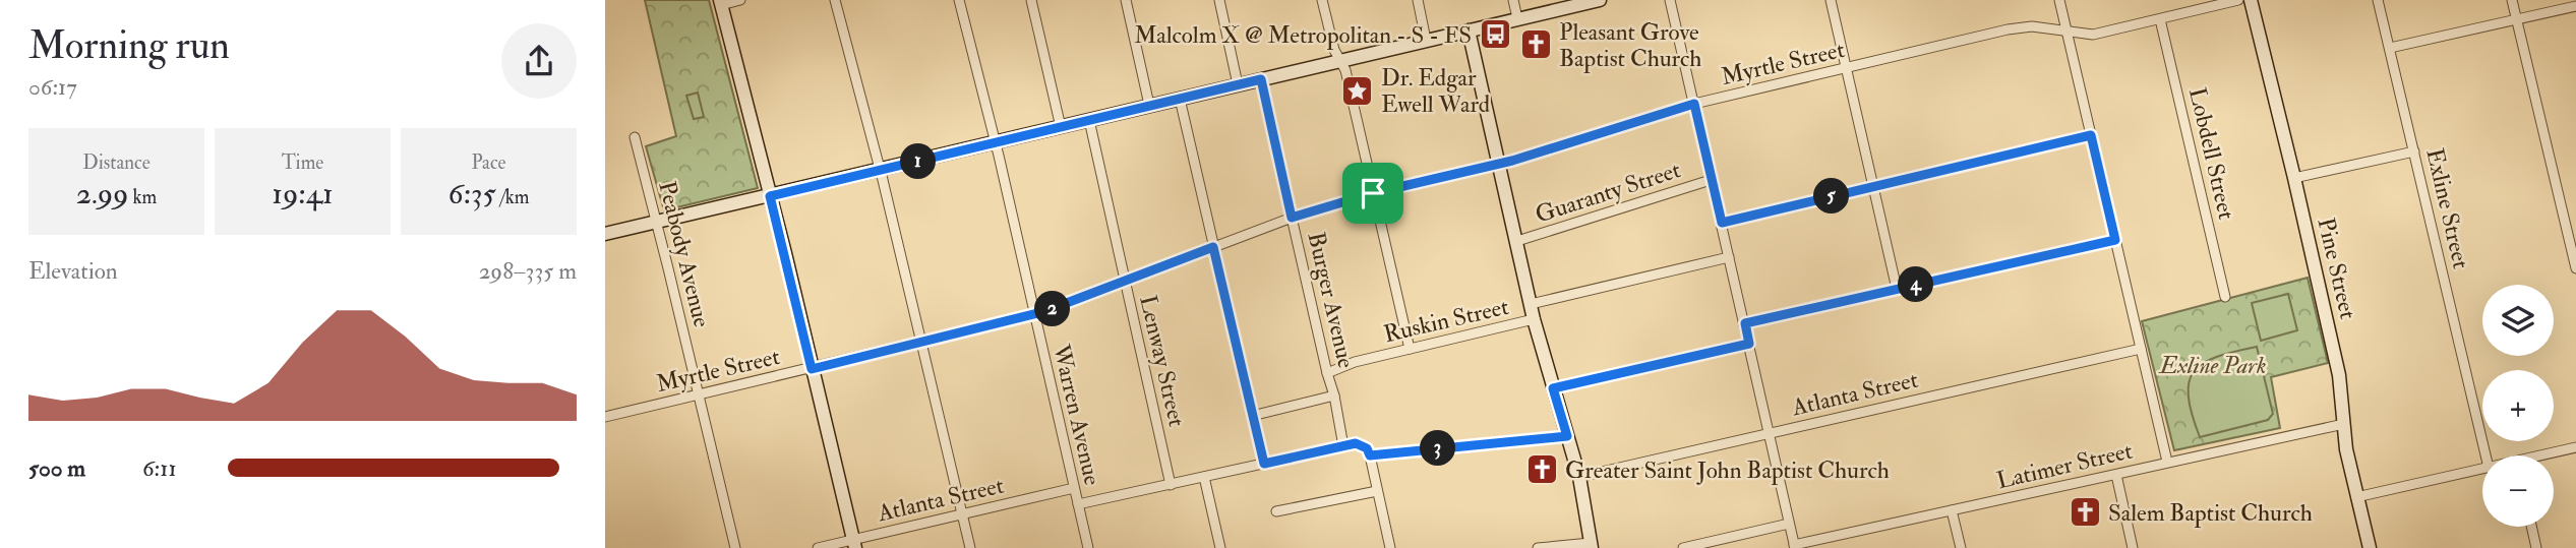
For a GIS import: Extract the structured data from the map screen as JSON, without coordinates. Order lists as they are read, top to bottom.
{
  "streets": {
    "street": [
      "Myrtle Street",
      "Lobdell Street",
      "Guaranty Street",
      "Exline Street",
      "Peabody Avenue",
      "Pine Street",
      "Burger Avenue",
      "Ruskin Street",
      "Lenway Street",
      "Atlanta Street",
      "Warren Avenue",
      "Latimer Street"
    ]
  },
  "crossings": [
    ["Myrtle Street", "Lobdell Street"],
    ["Myrtle Street", "Peabody Avenue"],
    ["Myrtle Street", "Burger Avenue"],
    ["Myrtle Street", "Lenway Street"],
    ["Myrtle Street", "Warren Avenue"],
    ["Pine Street", "Latimer Street"],
    ["Burger Avenue", "Ruskin Street"],
    ["Atlanta Street", "Warren Avenue"]
  ],
  "parks": ["Exline Park"],
  "places": {
    "bus stop": ["Malcolm X @ Metropolitan - S - FS"],
    "church": ["Pleasant Grove Baptist Church", "Greater Saint John Baptist Church", "Salem Baptist Church"],
    "place": ["Dr. Edgar Ewell Ward"]
  },
  "page": {
    "heading": ["Morning run", "06:17"],
    "stats": [
      ["Distance", "2.99 km"],
      ["Time", "19:41"],
      ["Pace", "6:35 /km"]
    ],
    "pins": [
      "1",
      "5",
      "4",
      "2",
      "3"
    ],
    "chart": ["Elevation", "298–335 m"],
    "map_buttons": ["+", "−"],
    "list": [
      {
        "name": "500 m",
        "note": "6:11"
      }
    ]
  }
}
